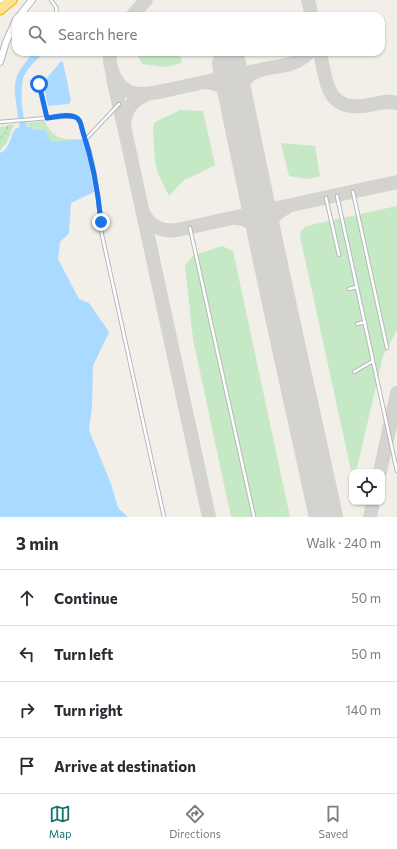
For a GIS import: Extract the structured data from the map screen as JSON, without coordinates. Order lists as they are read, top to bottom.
{
  "page": {
    "search": "Search here",
    "heading": ["3 min", "Walk · 240 m"],
    "list": [
      ["Continue", "50 m"],
      ["Turn left", "50 m"],
      ["Turn right", "140 m"],
      "Arrive at destination"
    ],
    "nav": ["Map", "Directions", "Saved"]
  }
}
